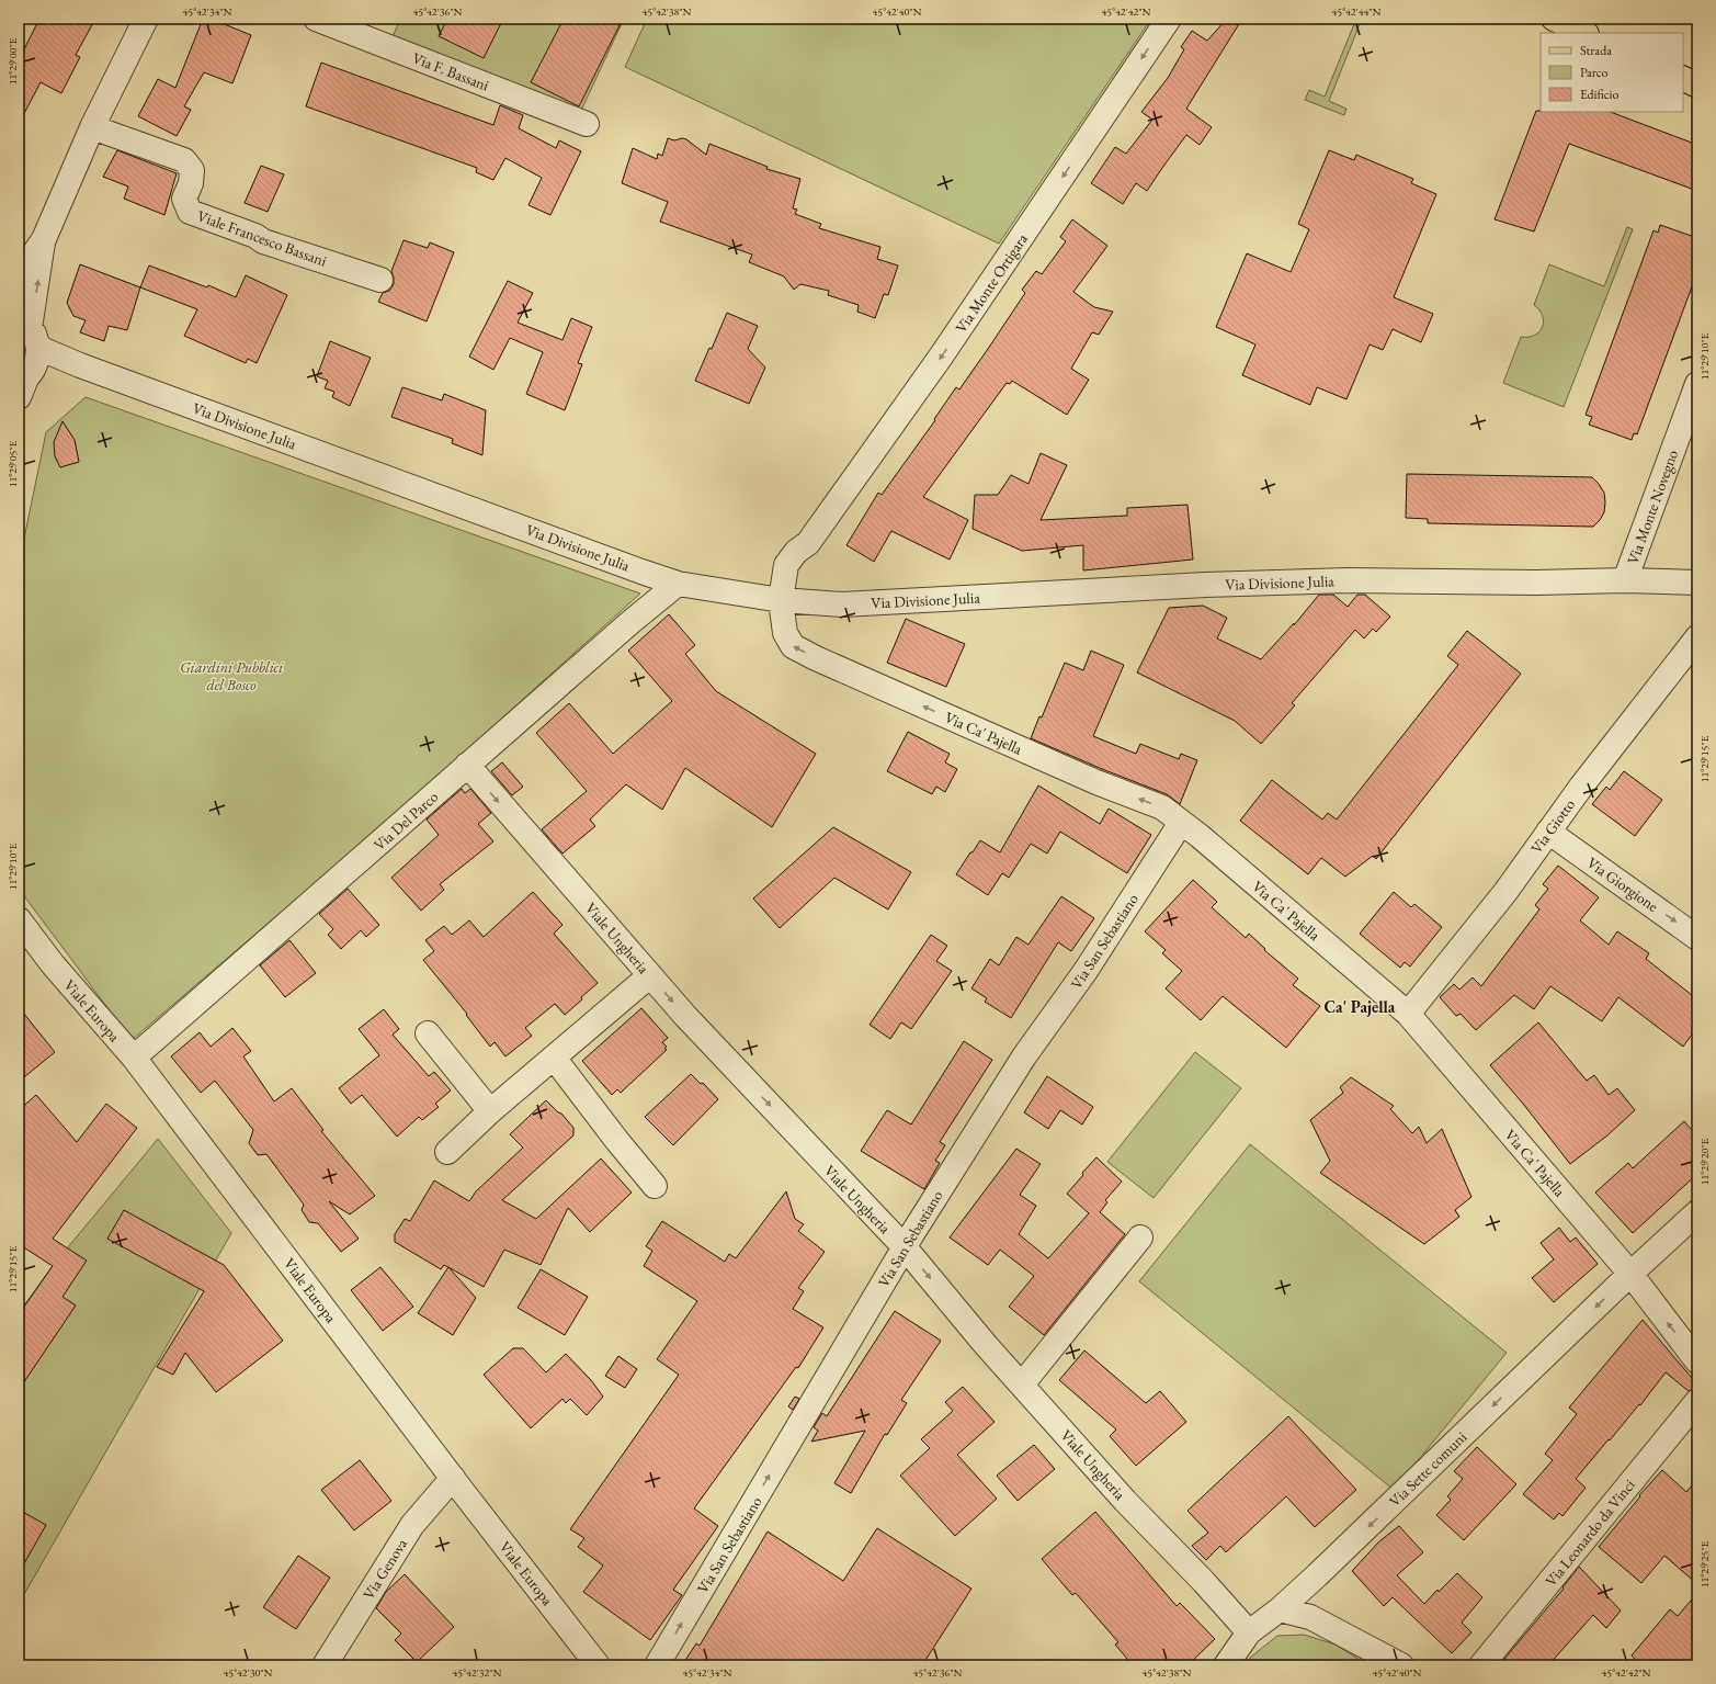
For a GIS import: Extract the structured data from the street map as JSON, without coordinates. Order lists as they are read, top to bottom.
{
  "streets": {
    "street": [
      "Via F. Bassani",
      "Viale Francesco Bassani",
      "Via Monte Ortigara",
      "Via Divisione Julia",
      "Via Monte Novegno",
      "Via Ca' Pajella",
      "Via Del Parco",
      "Via Giotto",
      "Via Giorgione",
      "Viale Ungheria",
      "Via San Sebastiano",
      "Viale Europa",
      "Via Sette comuni",
      "Via Leonardo da Vinci",
      "Via Genova"
    ]
  },
  "crossings": [
    ["Via Monte Ortigara", "Via Divisione Julia"],
    ["Via Monte Ortigara", "Via Ca' Pajella"],
    ["Via Divisione Julia", "Via Monte Novegno"],
    ["Via Divisione Julia", "Via Ca' Pajella"],
    ["Via Divisione Julia", "Via Del Parco"],
    ["Via Ca' Pajella", "Via Giotto"],
    ["Via Ca' Pajella", "Via San Sebastiano"],
    ["Via Ca' Pajella", "Via Sette comuni"],
    ["Via Del Parco", "Viale Ungheria"],
    ["Via Del Parco", "Viale Europa"],
    ["Via Giotto", "Via Giorgione"],
    ["Viale Ungheria", "Via San Sebastiano"],
    ["Viale Ungheria", "Via Sette comuni"],
    ["Viale Europa", "Via Genova"]
  ],
  "one_way": [
    "Via Monte Ortigara",
    "Via Ca' Pajella",
    "Via Giorgione",
    "Via San Sebastiano",
    "Via Sette comuni"
  ],
  "districts": ["Ca' Pajella"],
  "parks": ["Giardini Pubblici del Bosco"],
  "legend": ["Strada", "Parco", "Edificio"],
  "coordinates": [
    "45°42'34\"N",
    "45°42'36\"N",
    "45°42'38\"N",
    "45°42'40\"N",
    "45°42'42\"N",
    "45°42'44\"N",
    "11°29'00\"E",
    "11°29'10\"E",
    "11°29'05\"E",
    "11°29'15\"E",
    "11°29'20\"E",
    "11°29'25\"E",
    "45°42'30\"N",
    "45°42'32\"N"
  ]
}
